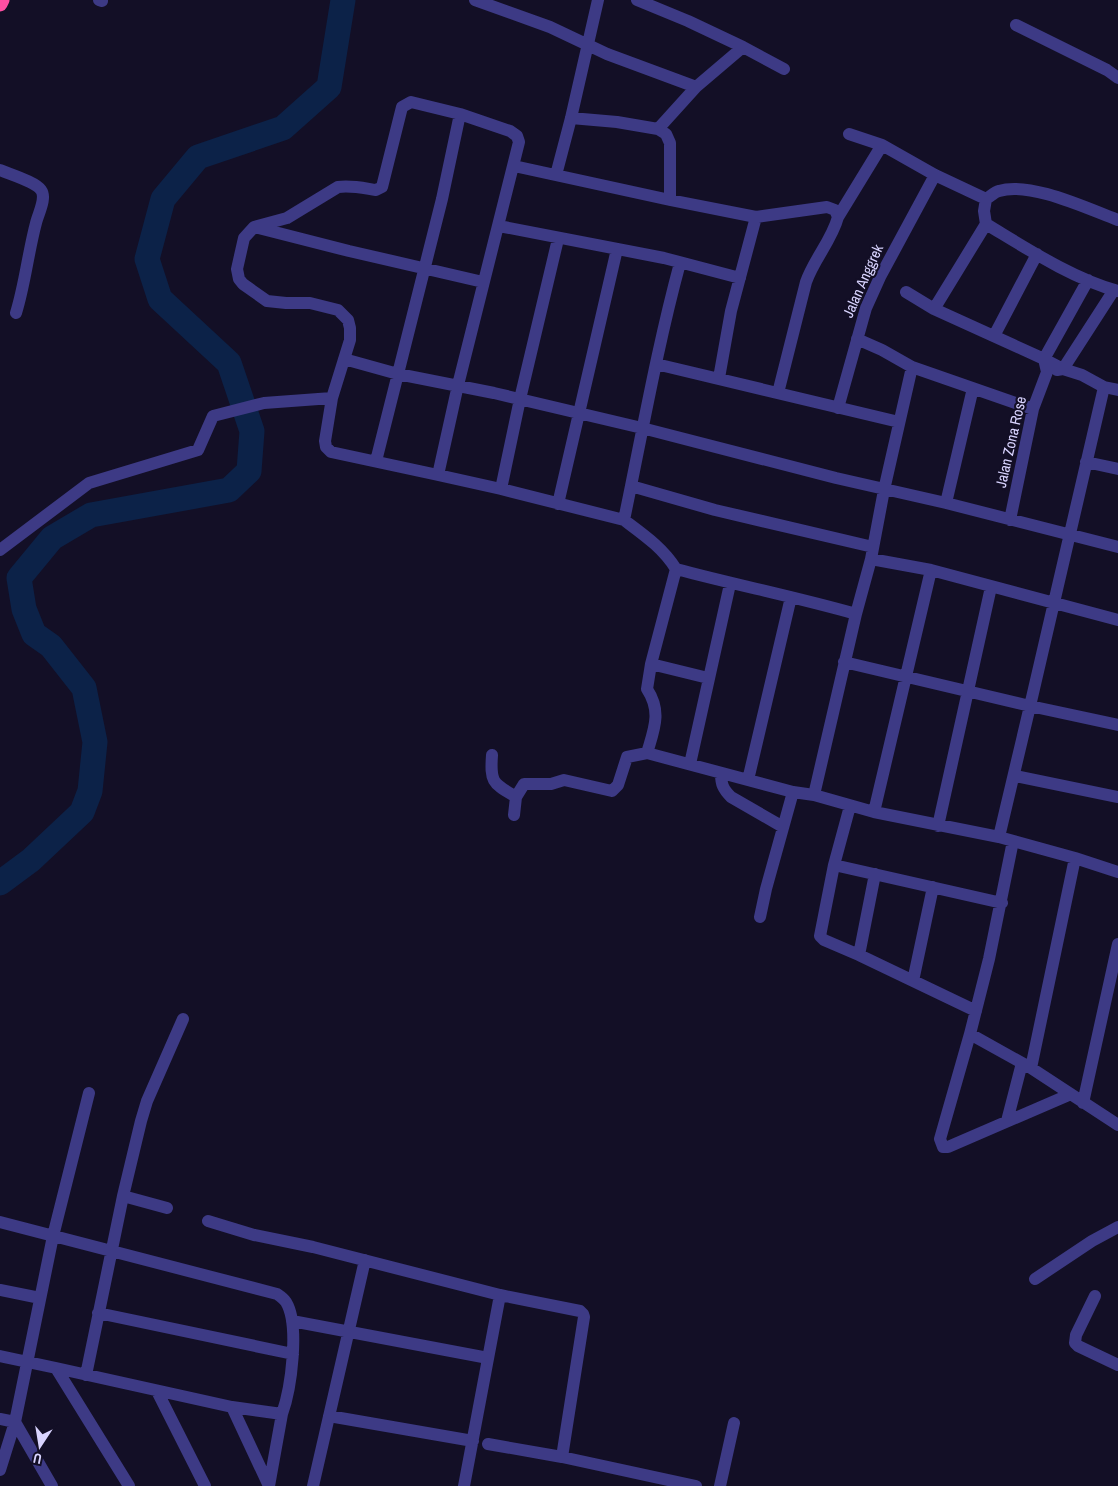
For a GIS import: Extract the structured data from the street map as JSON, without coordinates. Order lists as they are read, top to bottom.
{
  "streets": {
    "street": ["Jalan Anggrek", "Jalan Zona Rose"]
  },
  "north": "bottom"
}
